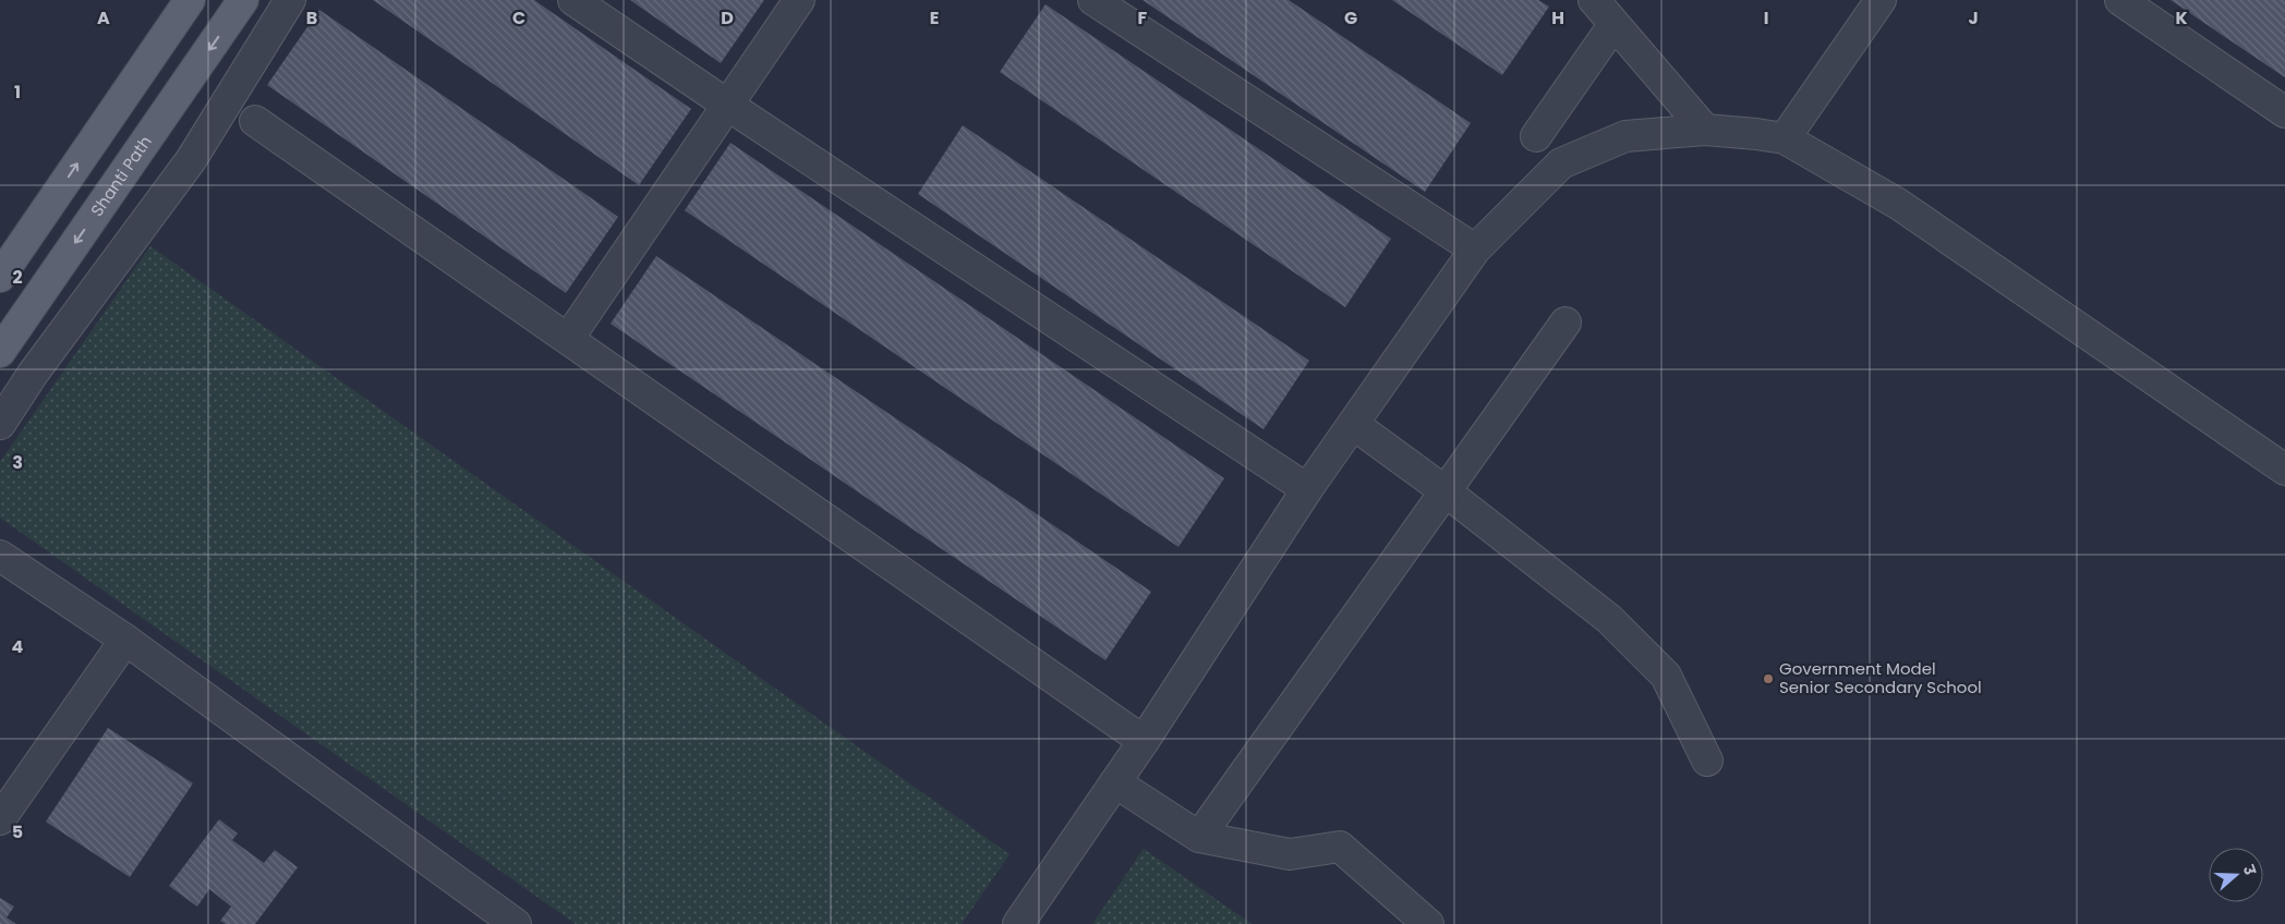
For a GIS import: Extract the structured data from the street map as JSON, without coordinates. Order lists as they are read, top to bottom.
{
  "streets": {
    "main road": ["Shanti Path"]
  },
  "places": ["Government Model Senior Secondary School"],
  "north": "right",
  "grid": {
    "columns": [
      "A",
      "B",
      "C",
      "D",
      "E",
      "F",
      "G",
      "H",
      "I",
      "J",
      "K"
    ],
    "rows": [
      "1",
      "2",
      "3",
      "4",
      "5"
    ]
  }
}
